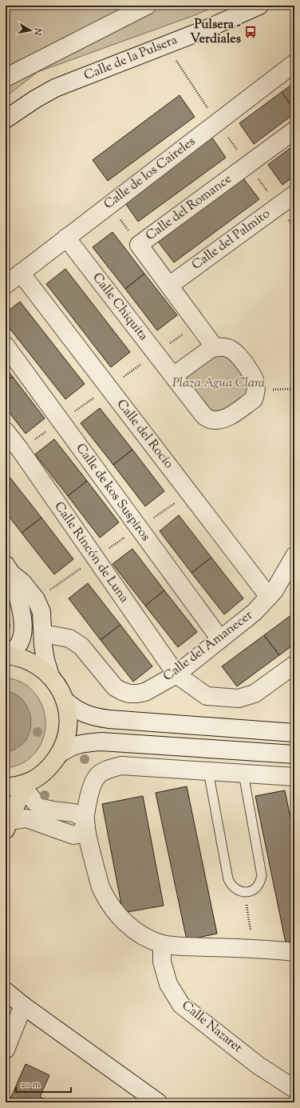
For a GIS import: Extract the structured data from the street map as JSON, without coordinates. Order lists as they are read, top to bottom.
{
  "streets": {
    "street": [
      "Calle de la Pulsera",
      "Calle de los Caireles",
      "Calle del Romance",
      "Calle del Palmito",
      "Calle Chiquita",
      "Calle del Rocío",
      "Calle de kos Suspiros",
      "Calle Rincón de Luna",
      "Calle del Amanecer",
      "Calle Nazaret"
    ]
  },
  "crossings": [
    ["Calle de los Caireles", "Calle Chiquita"],
    ["Calle de los Caireles", "Calle del Rocío"],
    ["Calle del Romance", "Calle del Palmito"],
    ["Calle del Romance", "Calle Chiquita"],
    ["Calle del Rocío", "Calle del Amanecer"],
    ["Calle de kos Suspiros", "Calle del Amanecer"],
    ["Calle Rincón de Luna", "Calle del Amanecer"]
  ],
  "parks": ["Plaza Agua Clara"],
  "places": {
    "bus stop": ["Pulsera - Verdiales"]
  },
  "scale_bar": "20 m",
  "north": "right"
}
